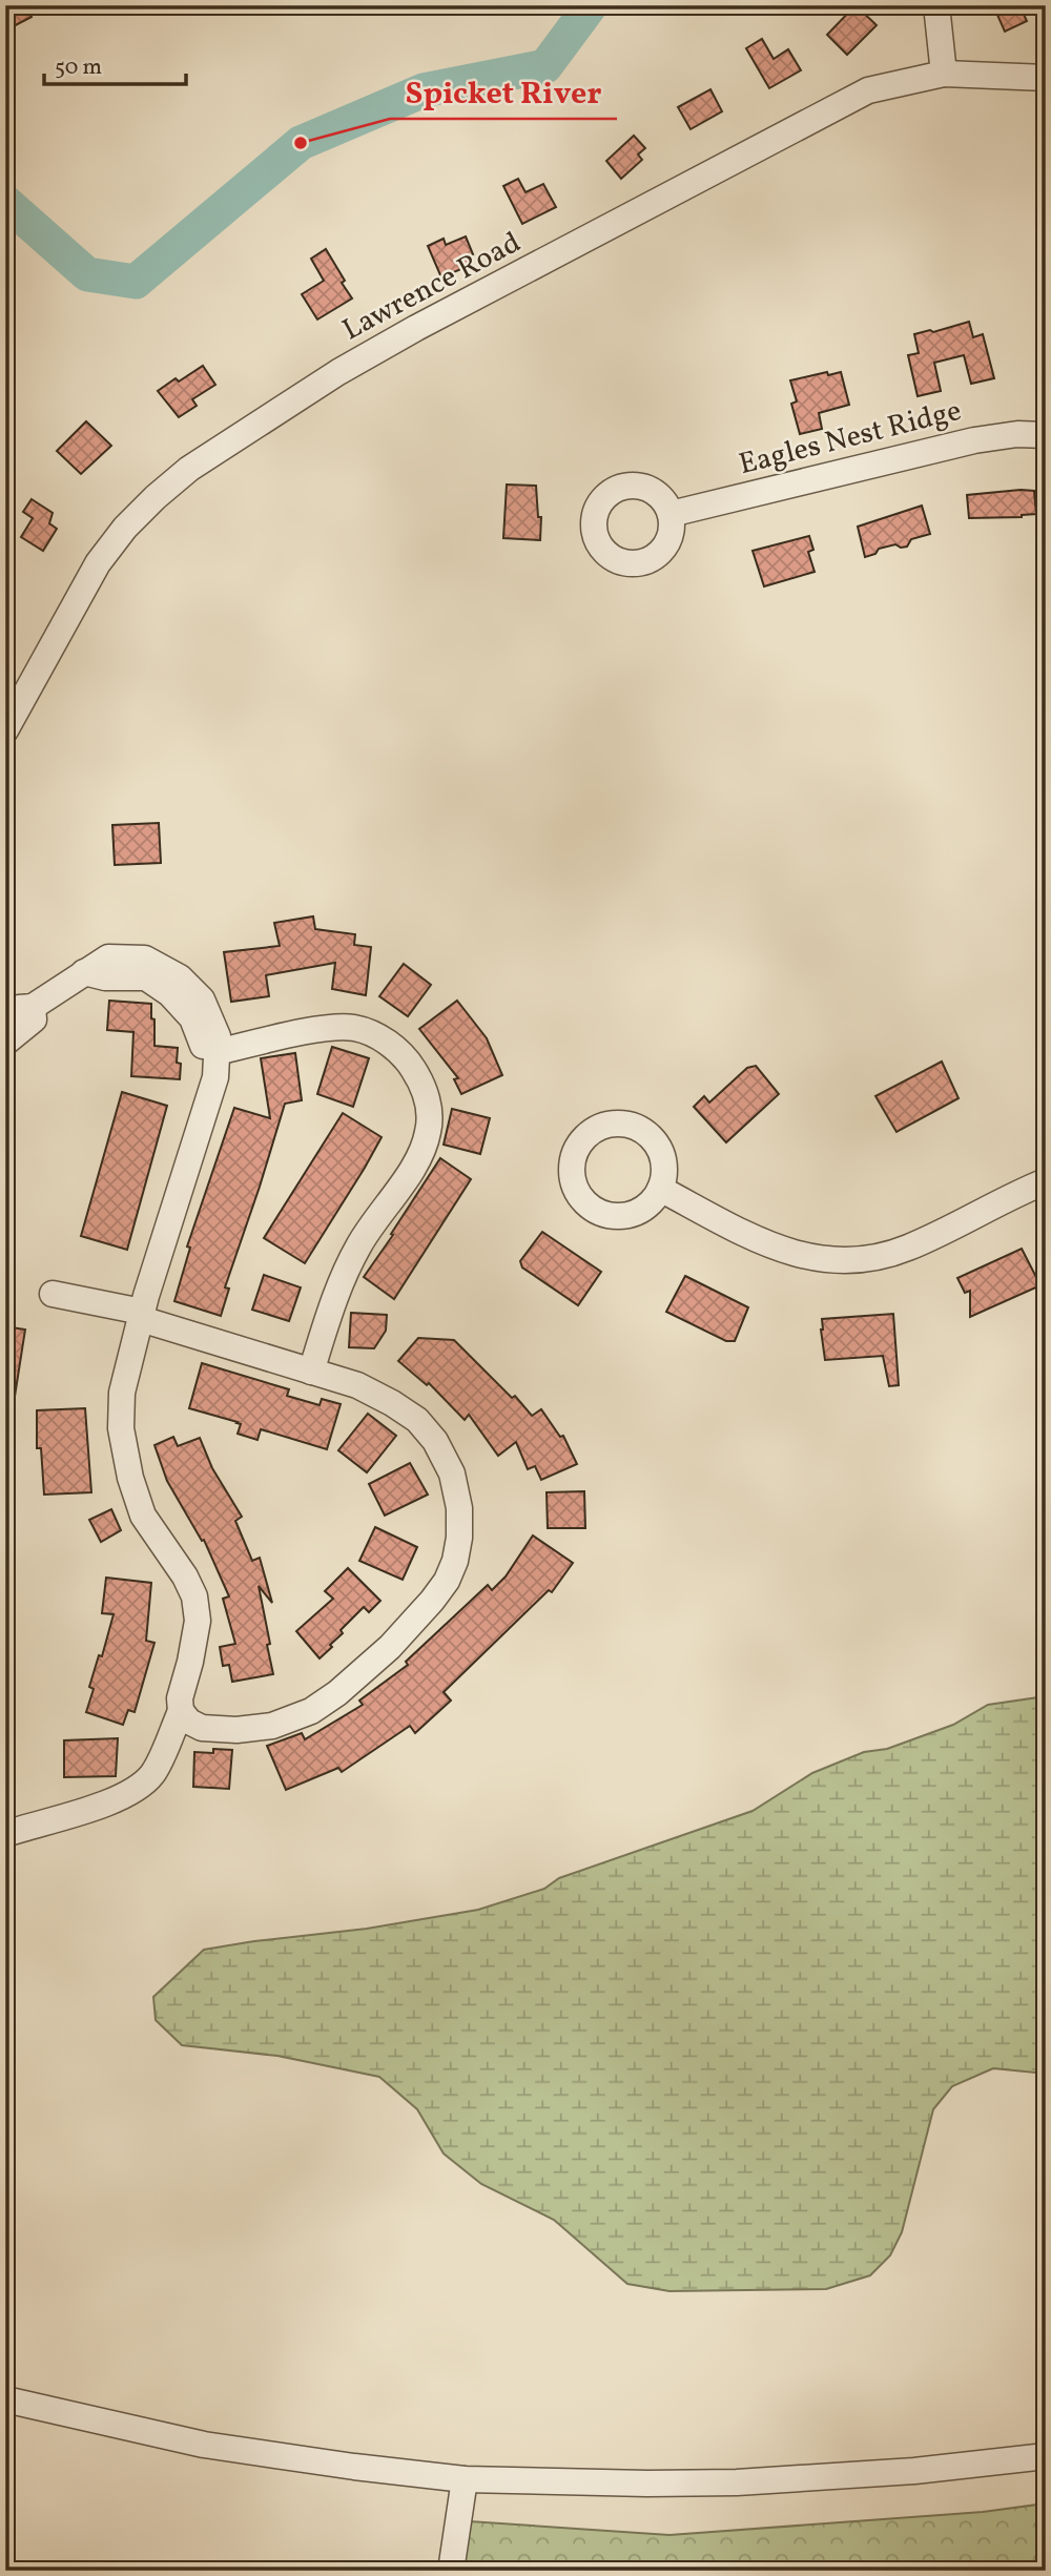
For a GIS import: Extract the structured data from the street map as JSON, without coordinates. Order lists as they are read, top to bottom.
{
  "streets": {
    "street": ["Lawrence Road", "Eagles Nest Ridge"]
  },
  "places": ["Spicket River"],
  "scale_bar": "50 m"
}
